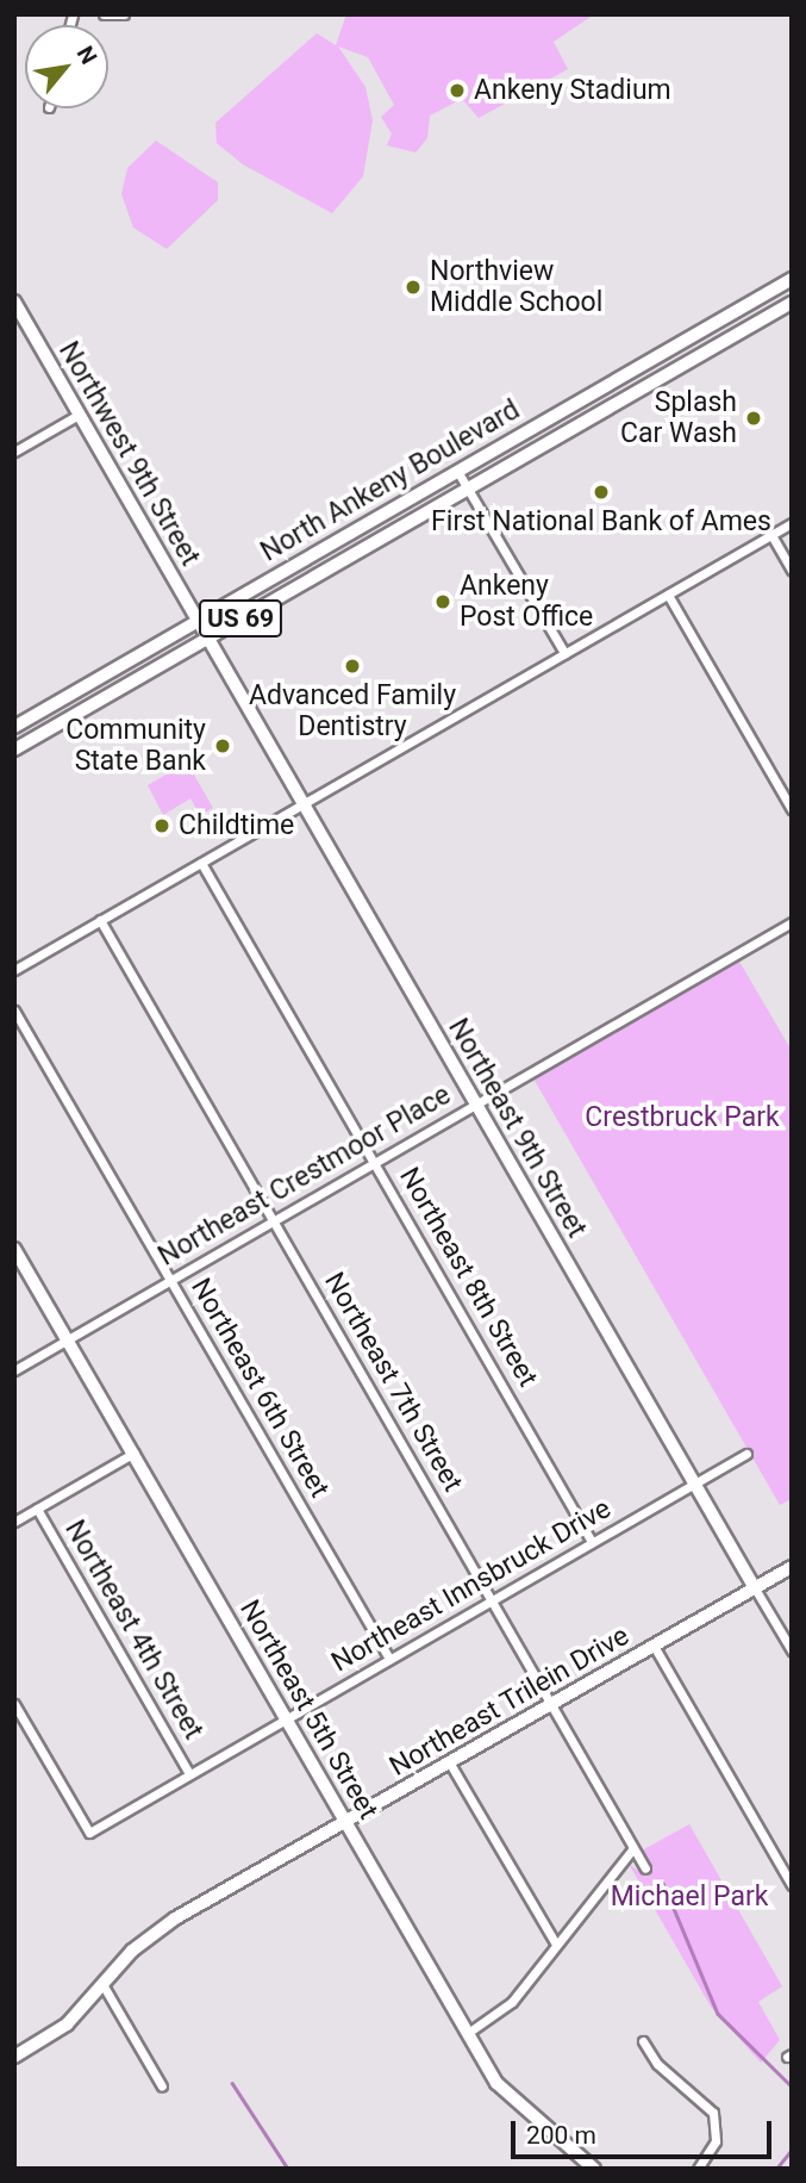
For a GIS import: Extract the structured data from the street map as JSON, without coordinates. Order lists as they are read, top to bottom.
{
  "streets": {
    "main road": ["North Ankeny Boulevard", "US 69"],
    "street": [
      "Northwest 9th Street",
      "Northeast 9th Street",
      "Northeast Crestmoor Place",
      "Northeast 8th Street",
      "Northeast 7th Street",
      "Northeast 6th Street",
      "Northeast Innsbruck Drive",
      "Northeast 4th Street",
      "Northeast Trilein Drive",
      "Northeast 5th Street"
    ]
  },
  "crossings": [
    ["Northwest 9th Street", "North Ankeny Boulevard"],
    ["Northwest 9th Street", "Northeast 9th Street"],
    ["North Ankeny Boulevard", "Northeast 9th Street"],
    ["Northeast 9th Street", "Northeast Crestmoor Place"],
    ["Northeast 9th Street", "Northeast Innsbruck Drive"],
    ["Northeast 9th Street", "Northeast Trilein Drive"],
    ["Northeast Crestmoor Place", "Northeast 8th Street"],
    ["Northeast Crestmoor Place", "Northeast 7th Street"],
    ["Northeast Crestmoor Place", "Northeast 6th Street"],
    ["Northeast Crestmoor Place", "Northeast 5th Street"],
    ["Northeast 8th Street", "Northeast Innsbruck Drive"],
    ["Northeast 7th Street", "Northeast Innsbruck Drive"],
    ["Northeast 7th Street", "Northeast Trilein Drive"],
    ["Northeast 6th Street", "Northeast Innsbruck Drive"],
    ["Northeast Innsbruck Drive", "Northeast 4th Street"],
    ["Northeast Innsbruck Drive", "Northeast 5th Street"],
    ["Northeast Trilein Drive", "Northeast 5th Street"]
  ],
  "parks": ["Crestbruck Park", "Michael Park"],
  "places": [
    "Ankeny Stadium",
    "Northview Middle School",
    "Splash Car Wash",
    "First National Bank of Ames",
    "Ankeny Post Office",
    "Advanced Family Dentistry",
    "Community State Bank",
    "Childtime"
  ],
  "scale_bar": "200 m",
  "north": "top right"
}
